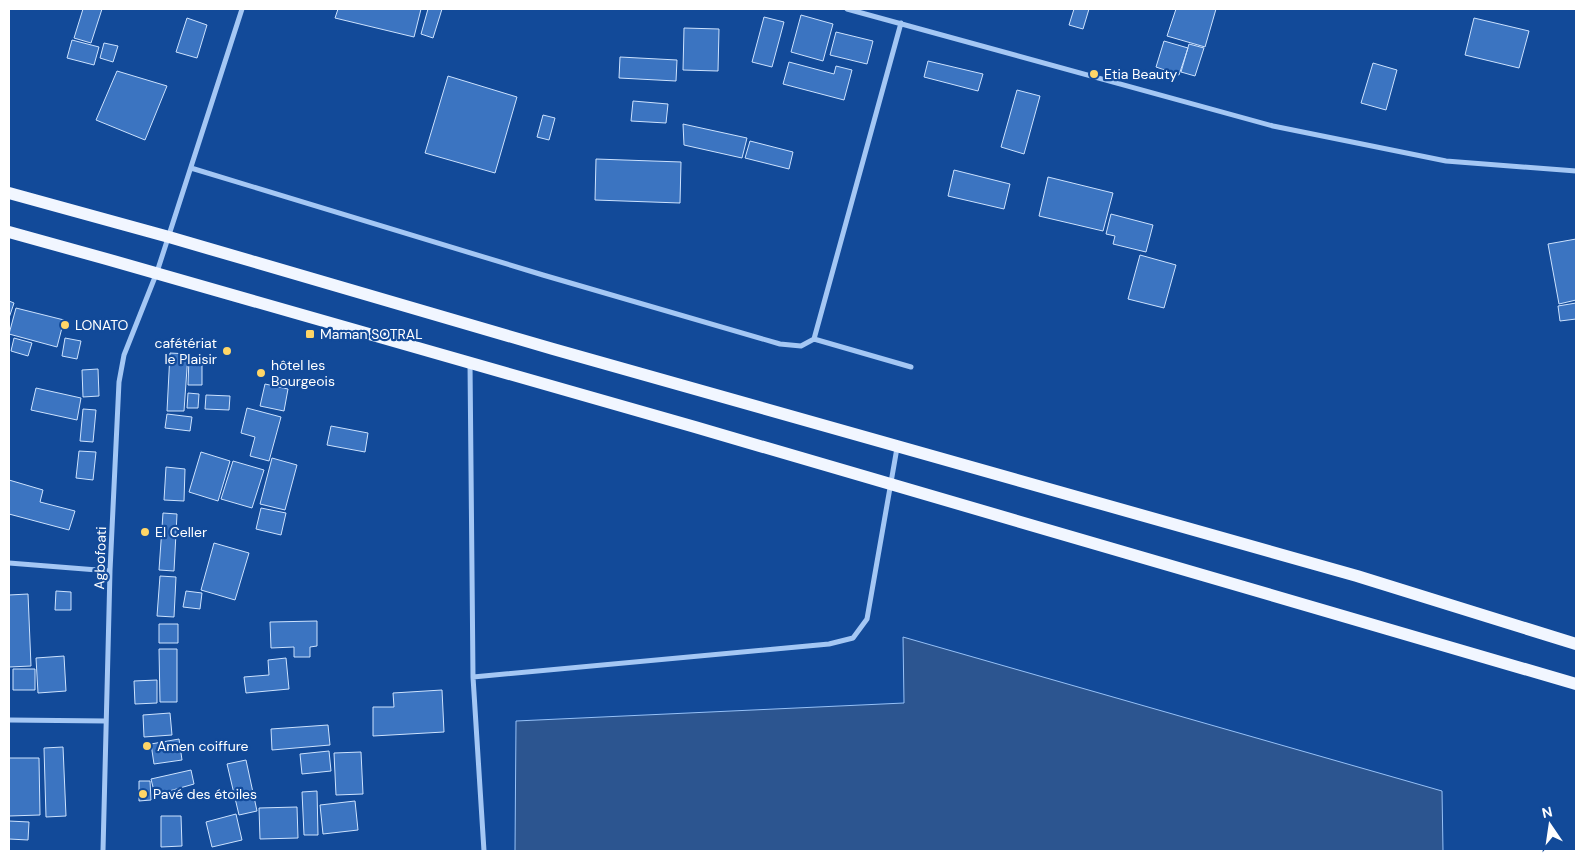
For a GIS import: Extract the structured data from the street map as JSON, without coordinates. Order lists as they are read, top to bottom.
{
  "streets": {
    "street": ["Agbofoati"]
  },
  "places": {
    "other": [
      "Etia Beauty",
      "LONATO",
      "cafétériat le Plaisir",
      "hôtel les Bourgeois",
      "El Celler",
      "Amen coiffure",
      "Pavé des étoiles"
    ],
    "transit": ["Maman SOTRAL"]
  },
  "north": "top"
}
